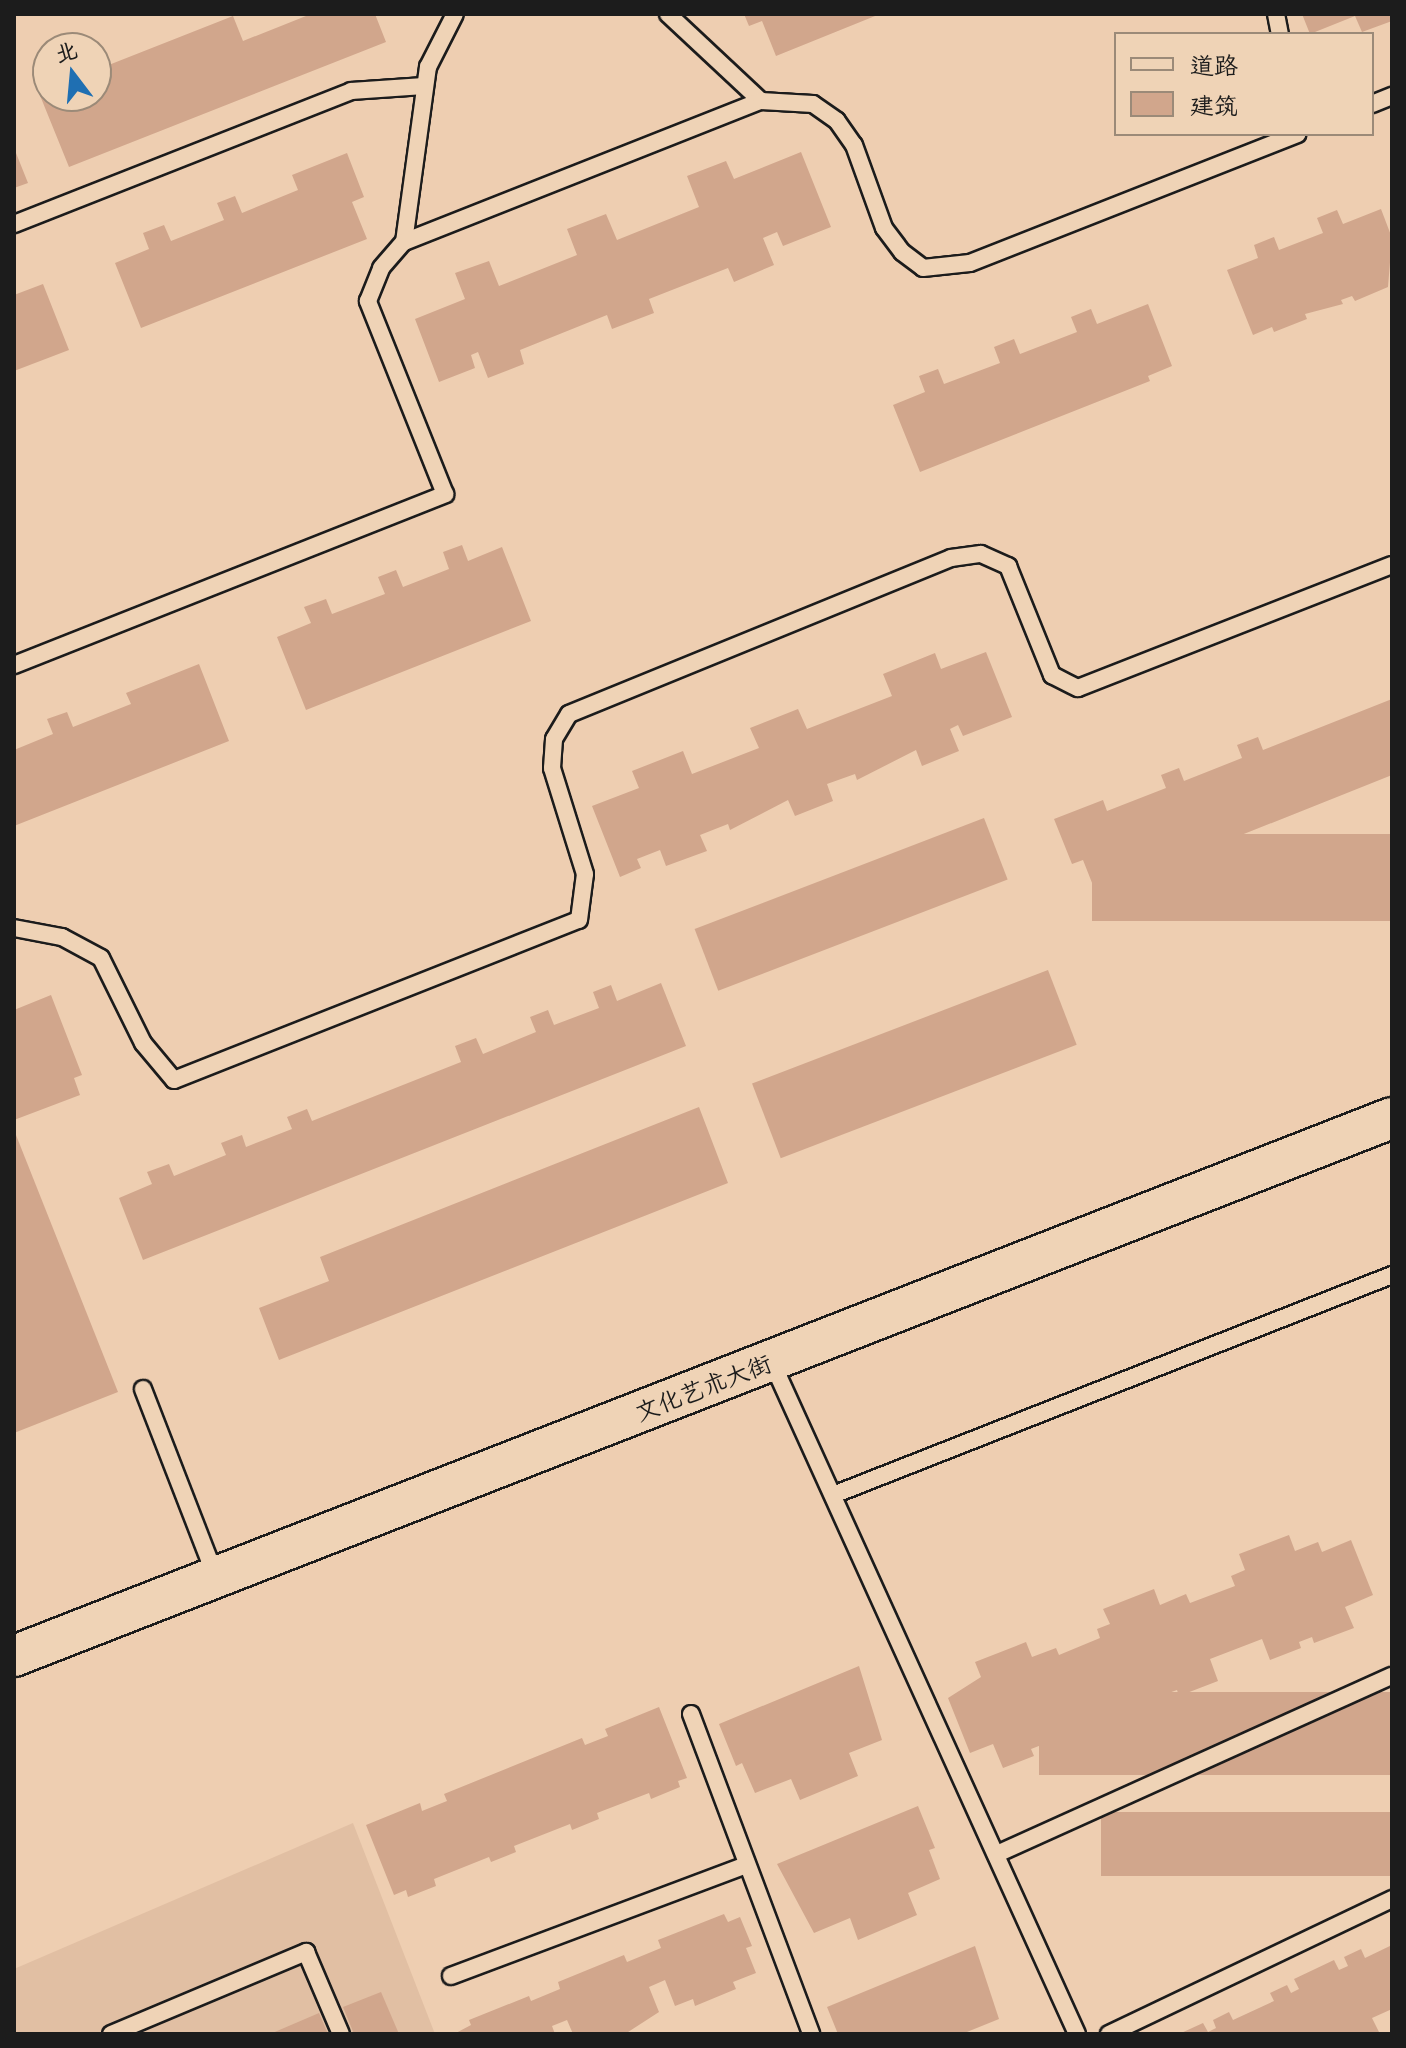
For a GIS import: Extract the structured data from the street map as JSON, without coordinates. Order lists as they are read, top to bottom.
{
  "streets": {
    "street": ["文化艺术大街"]
  },
  "legend": ["道路", "建筑"],
  "north": "top"
}
